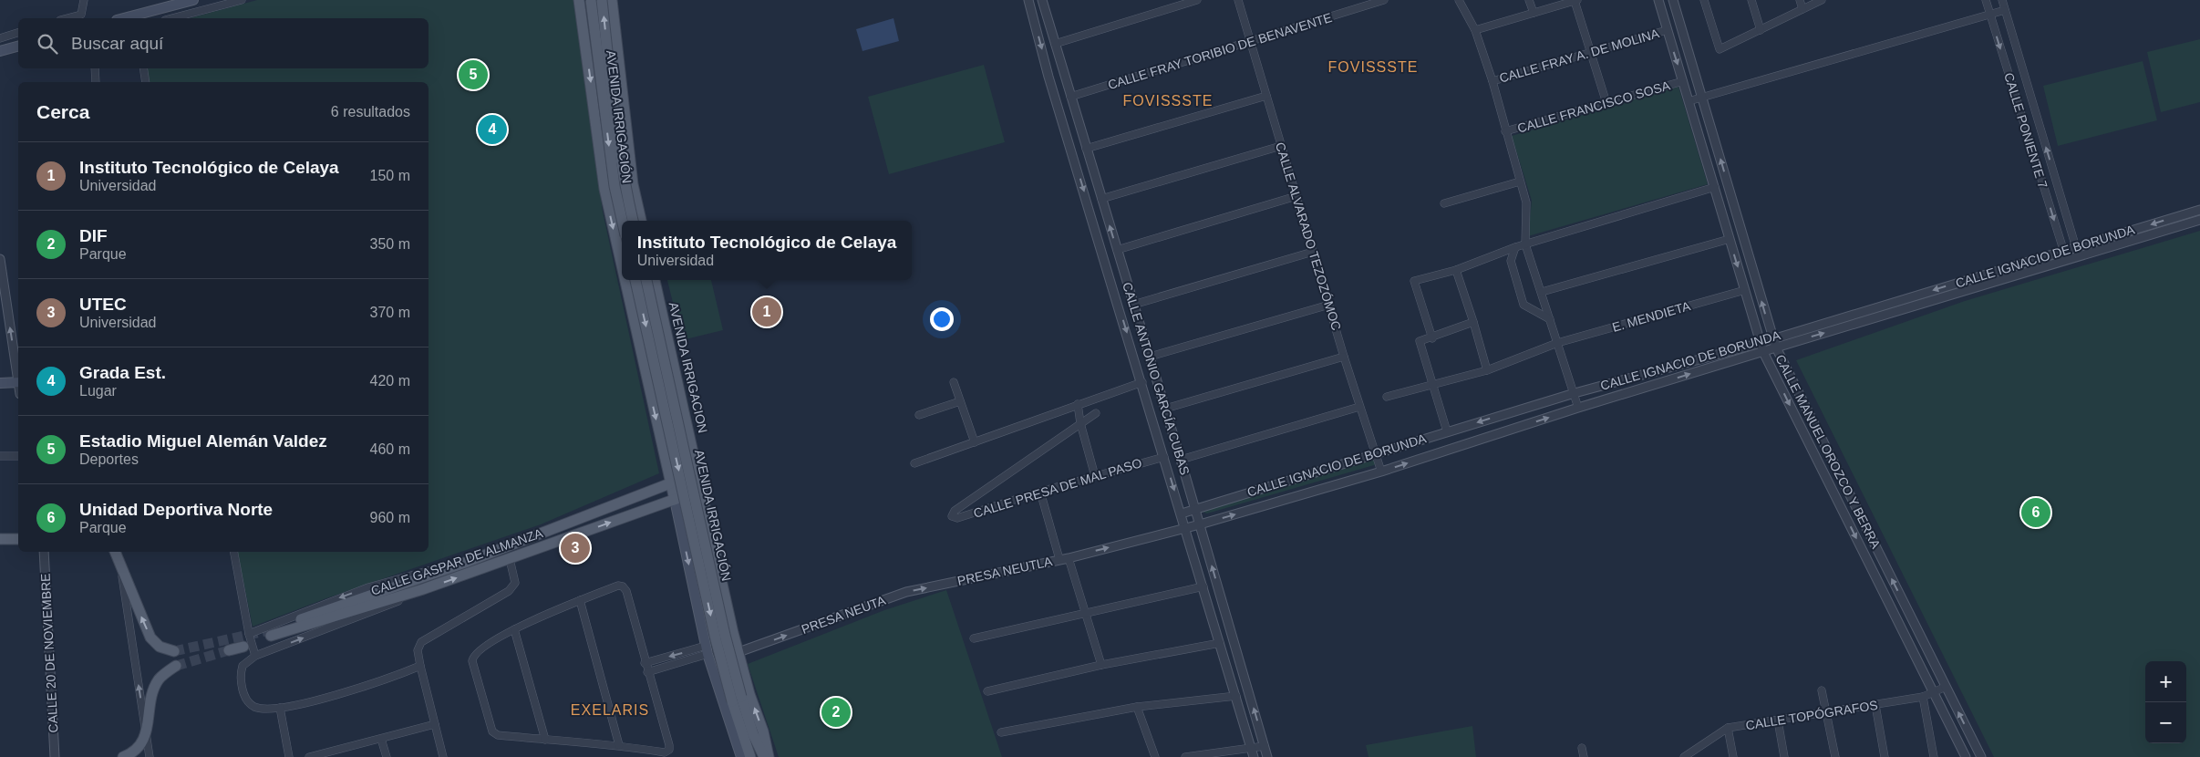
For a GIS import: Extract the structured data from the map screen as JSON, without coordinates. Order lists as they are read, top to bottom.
{
  "streets": {
    "main road": ["AVENIDA IRRIGACIÓN", "AVENIDA IRRIGACION", "CALLE GASPAR DE ALMANZA"],
    "street": [
      "CALLE FRAY TORIBIO DE BENAVENTE",
      "CALLE FRAY A. DE MOLINA",
      "CALLE FRANCISCO SOSA",
      "CALLE PONIENTE 7",
      "CALLE ALVARADO TEZOZÓMOC",
      "CALLE IGNACIO DE BORUNDA",
      "E. MENDIETA",
      "CALLE ANTONIO GARCÍA CUBAS",
      "CALLE MANUEL OROZCO Y BERRA",
      "CALLE PRESA DE MAL PASO",
      "PRESA NEUTLA",
      "PRESA NEUTA",
      "CALLE 20 DE NOVIEMBRE",
      "CALLE TOPÓGRAFOS"
    ]
  },
  "crossings": [
    ["CALLE FRAY TORIBIO DE BENAVENTE", "CALLE ALVARADO TEZOZÓMOC"],
    ["CALLE FRAY TORIBIO DE BENAVENTE", "CALLE ANTONIO GARCÍA CUBAS"],
    ["CALLE FRAY A. DE MOLINA", "CALLE MANUEL OROZCO Y BERRA"],
    ["CALLE FRANCISCO SOSA", "CALLE MANUEL OROZCO Y BERRA"],
    ["CALLE PONIENTE 7", "CALLE IGNACIO DE BORUNDA"],
    ["CALLE ALVARADO TEZOZÓMOC", "CALLE IGNACIO DE BORUNDA"],
    ["CALLE IGNACIO DE BORUNDA", "CALLE ANTONIO GARCÍA CUBAS"],
    ["CALLE IGNACIO DE BORUNDA", "CALLE MANUEL OROZCO Y BERRA"],
    ["CALLE IGNACIO DE BORUNDA", "PRESA NEUTLA"],
    ["E. MENDIETA", "CALLE MANUEL OROZCO Y BERRA"],
    ["AVENIDA IRRIGACION", "CALLE GASPAR DE ALMANZA"],
    ["AVENIDA IRRIGACION", "PRESA NEUTA"],
    ["CALLE ANTONIO GARCÍA CUBAS", "CALLE PRESA DE MAL PASO"],
    ["CALLE MANUEL OROZCO Y BERRA", "CALLE TOPÓGRAFOS"],
    ["PRESA NEUTLA", "PRESA NEUTA"]
  ],
  "one_way": ["PRESA NEUTA"],
  "districts": ["FOVISSSTE", "FOVISSSTE", "EXELARIS"],
  "page": {
    "search": "Buscar aquí",
    "pins": [
      "5",
      "4",
      "1",
      "6",
      "3",
      "2"
    ],
    "heading": ["Cerca", "6 resultados"],
    "list": [
      {
        "mark": "1",
        "name": "Instituto Tecnológico de Celaya",
        "note": "Universidad",
        "value": "150 m"
      },
      {
        "mark": "2",
        "name": "DIF",
        "note": "Parque",
        "value": "350 m"
      },
      {
        "mark": "3",
        "name": "UTEC",
        "note": "Universidad",
        "value": "370 m"
      },
      {
        "mark": "4",
        "name": "Grada Est.",
        "note": "Lugar",
        "value": "420 m"
      },
      {
        "mark": "5",
        "name": "Estadio Miguel Alemán Valdez",
        "note": "Deportes",
        "value": "460 m"
      },
      {
        "mark": "6",
        "name": "Unidad Deportiva Norte",
        "note": "Parque",
        "value": "960 m"
      }
    ],
    "popup": ["Instituto Tecnológico de Celaya", "Universidad"],
    "map_buttons": ["+", "−"]
  }
}
